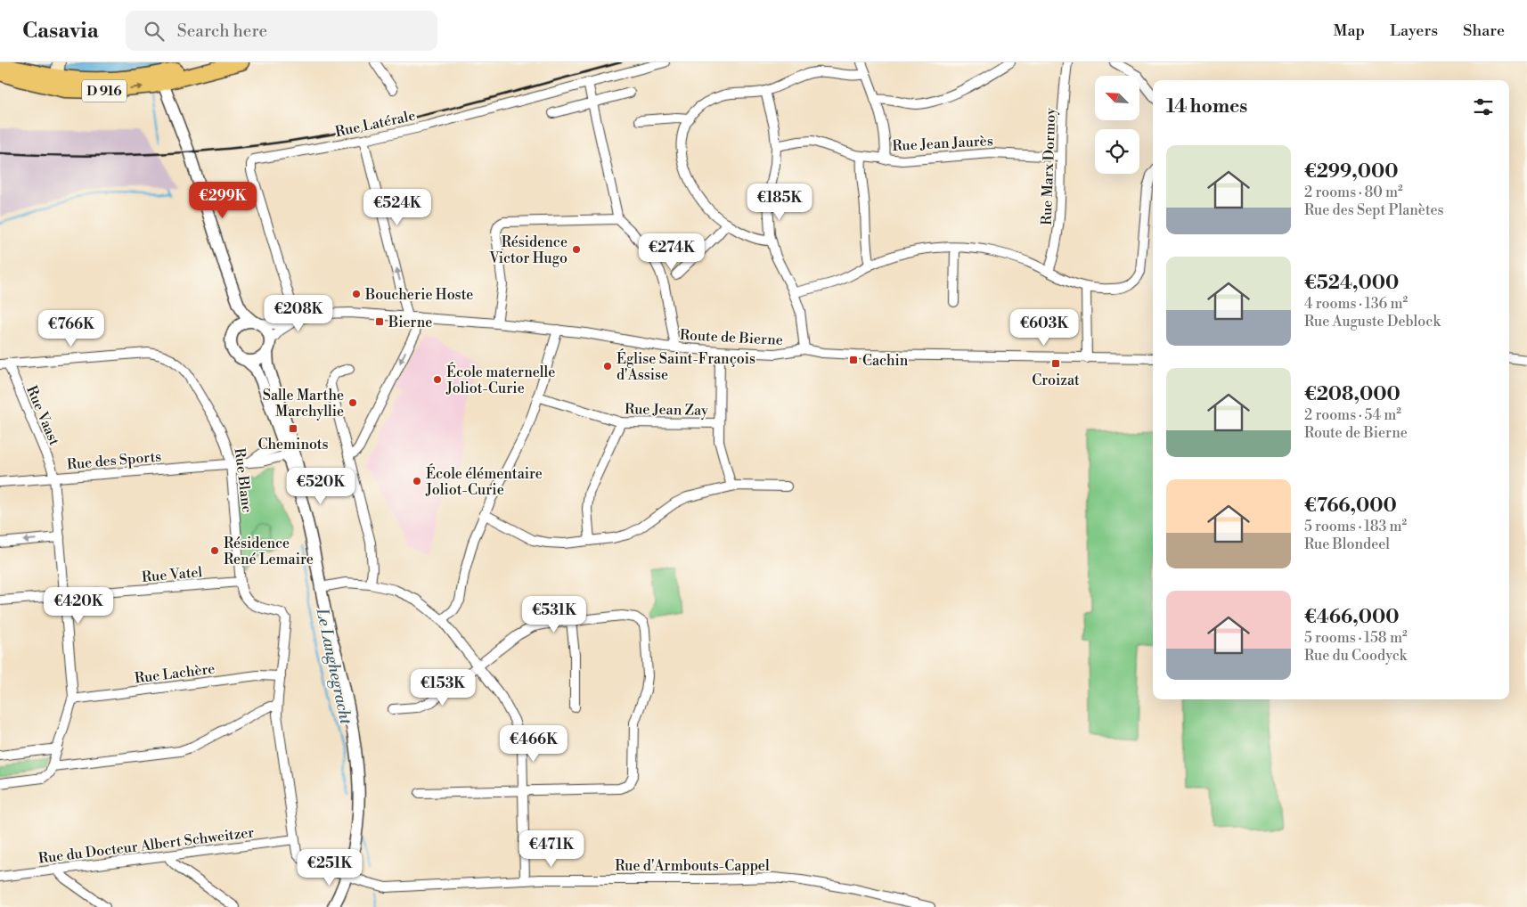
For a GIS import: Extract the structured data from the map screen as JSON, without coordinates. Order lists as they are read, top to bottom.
{
  "streets": {
    "main road": ["D 916"],
    "street": [
      "Rue Latérale",
      "Rue Jean Jaurès",
      "Rue Marx Dormoy",
      "Route de Bierne",
      "Rue Jean Zay",
      "Rue Vaast",
      "Rue des Sports",
      "Rue Blanc",
      "Rue Vatel",
      "Rue Lachère",
      "Rue du Docteur Albert Schweitzer",
      "Rue d'Armbouts-Cappel"
    ]
  },
  "crossings": [
    ["Rue Latérale", "Route de Bierne"],
    ["Rue Jean Jaurès", "Rue Marx Dormoy"],
    ["Rue Vaast", "Rue des Sports"],
    ["Rue Vaast", "Rue Blanc"],
    ["Rue Vaast", "Rue Vatel"],
    ["Rue Vaast", "Rue Lachère"],
    ["Rue des Sports", "Rue Blanc"],
    ["Rue Blanc", "Rue Vatel"],
    ["Rue Blanc", "Rue Lachère"],
    ["Rue Blanc", "Rue d'Armbouts-Cappel"],
    ["Rue Lachère", "Rue d'Armbouts-Cappel"],
    ["Rue du Docteur Albert Schweitzer", "Rue d'Armbouts-Cappel"]
  ],
  "water": ["Le Langhegracht"],
  "places": {
    "other": [
      "Résidence Victor Hugo",
      "Boucherie Hoste",
      "Église Saint-François d'Assise",
      "École maternelle Joliot-Curie",
      "Salle Marthe Marchyllie",
      "École élémentaire Joliot-Curie",
      "Résidence René Lemaire"
    ],
    "transit": [
      "Bierne",
      "Cachin",
      "Croizat",
      "Cheminots"
    ]
  },
  "north": "top left",
  "page": {
    "header": "Casavia",
    "search": "Search here",
    "nav": ["Map", "Layers", "Share"],
    "heading": "14 homes",
    "list": [
      {
        "name": "€299,000",
        "note": "2 rooms · 80 m² · Rue des Sept Planètes"
      },
      {
        "name": "€524,000",
        "note": "4 rooms · 136 m² · Rue Auguste Deblock"
      },
      {
        "name": "€208,000",
        "note": "2 rooms · 54 m² · Route de Bierne"
      },
      {
        "name": "€766,000",
        "note": "5 rooms · 183 m² · Rue Blondeel"
      },
      {
        "name": "€466,000",
        "note": "5 rooms · 158 m² · Rue du Coodyck"
      }
    ],
    "price": [
      "€299K",
      "€185K",
      "€524K",
      "€274K",
      "€208K",
      "€603K",
      "€766K",
      "€520K",
      "€420K",
      "€531K",
      "€153K",
      "€466K",
      "€471K",
      "€251K"
    ]
  }
}
